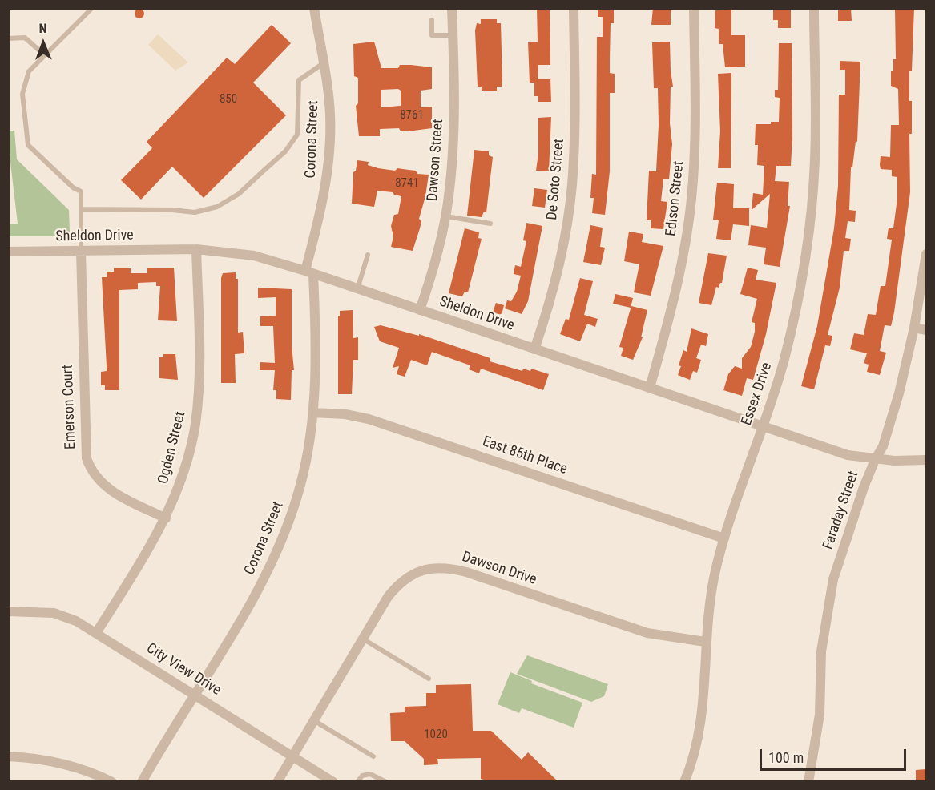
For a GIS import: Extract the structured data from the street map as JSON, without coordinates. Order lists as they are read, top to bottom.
{
  "streets": {
    "street": [
      "Corona Street",
      "Dawson Street",
      "De Soto Street",
      "Edison Street",
      "Sheldon Drive",
      "Essex Drive",
      "Emerson Court",
      "Ogden Street",
      "East 85th Place",
      "Faraday Street",
      "Dawson Drive",
      "City View Drive"
    ]
  },
  "crossings": [
    ["Corona Street", "Sheldon Drive"],
    ["Corona Street", "East 85th Place"],
    ["Corona Street", "City View Drive"],
    ["Dawson Street", "Sheldon Drive"],
    ["De Soto Street", "Sheldon Drive"],
    ["Edison Street", "Sheldon Drive"],
    ["Sheldon Drive", "Essex Drive"],
    ["Sheldon Drive", "Emerson Court"],
    ["Sheldon Drive", "Ogden Street"],
    ["Sheldon Drive", "Faraday Street"],
    ["Essex Drive", "East 85th Place"],
    ["Essex Drive", "Dawson Drive"],
    ["Emerson Court", "Ogden Street"],
    ["Ogden Street", "City View Drive"],
    ["Dawson Drive", "City View Drive"]
  ],
  "house_numbers": [
    "850",
    "8761",
    "8741",
    "1020"
  ],
  "scale_bar": "100 m",
  "north": "top"
}
